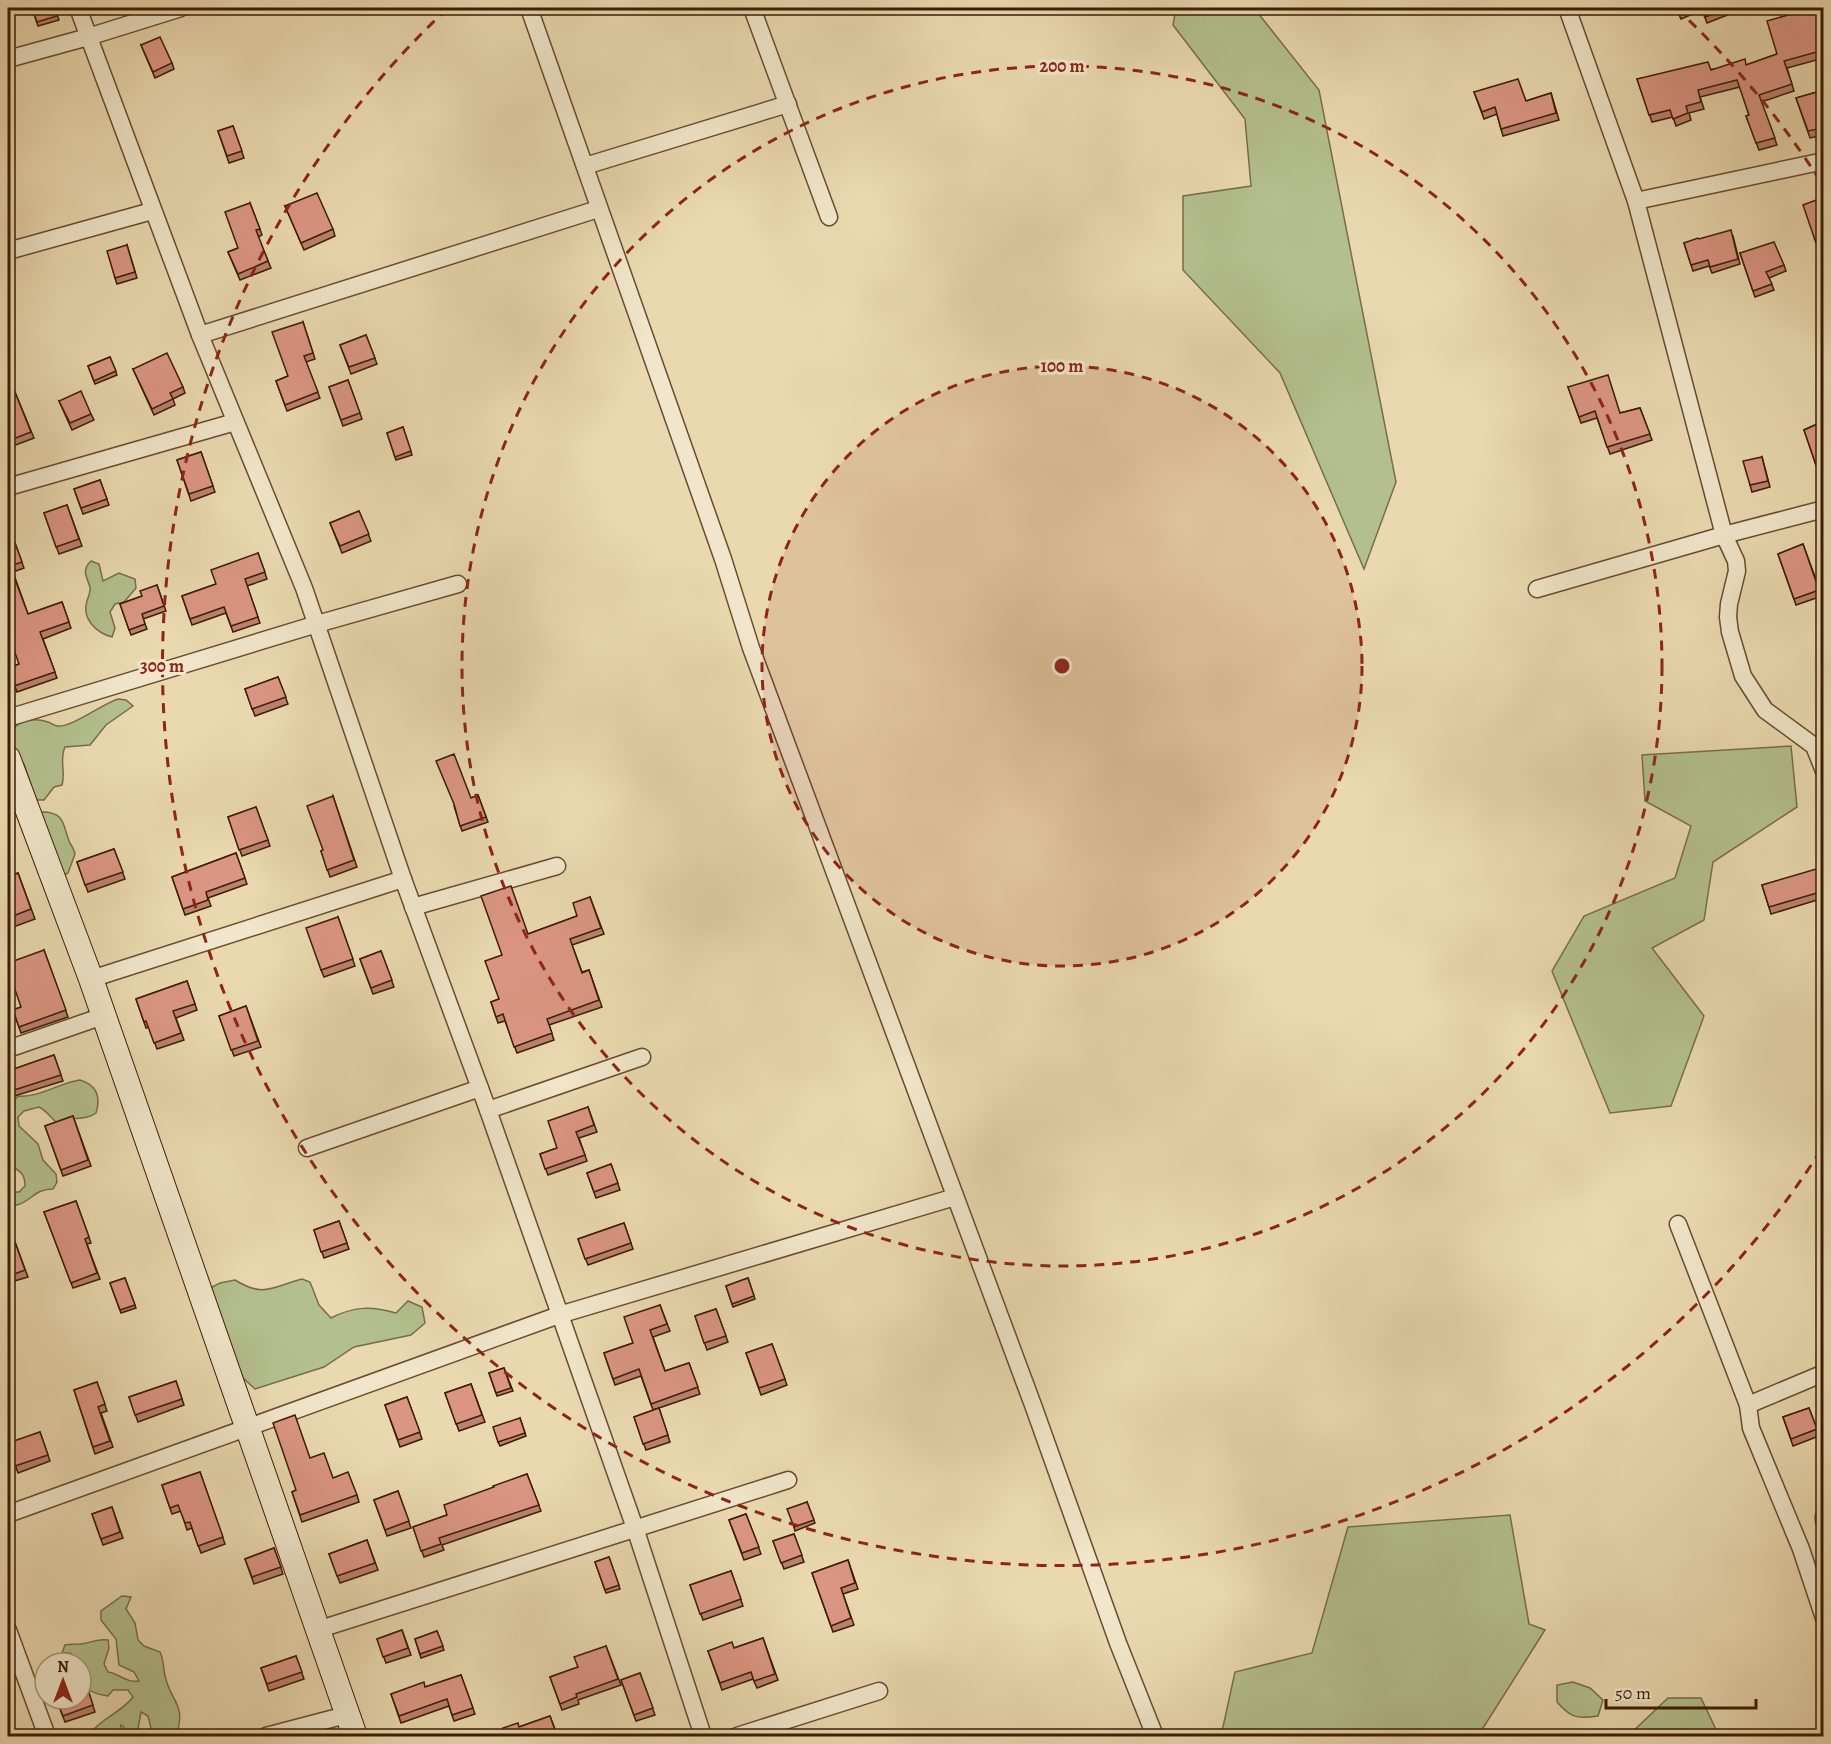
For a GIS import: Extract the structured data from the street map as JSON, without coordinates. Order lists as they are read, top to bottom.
{
  "scale_bar": "50 m",
  "north": "top",
  "rings": ["200 m", "100 m", "300 m"]
}
